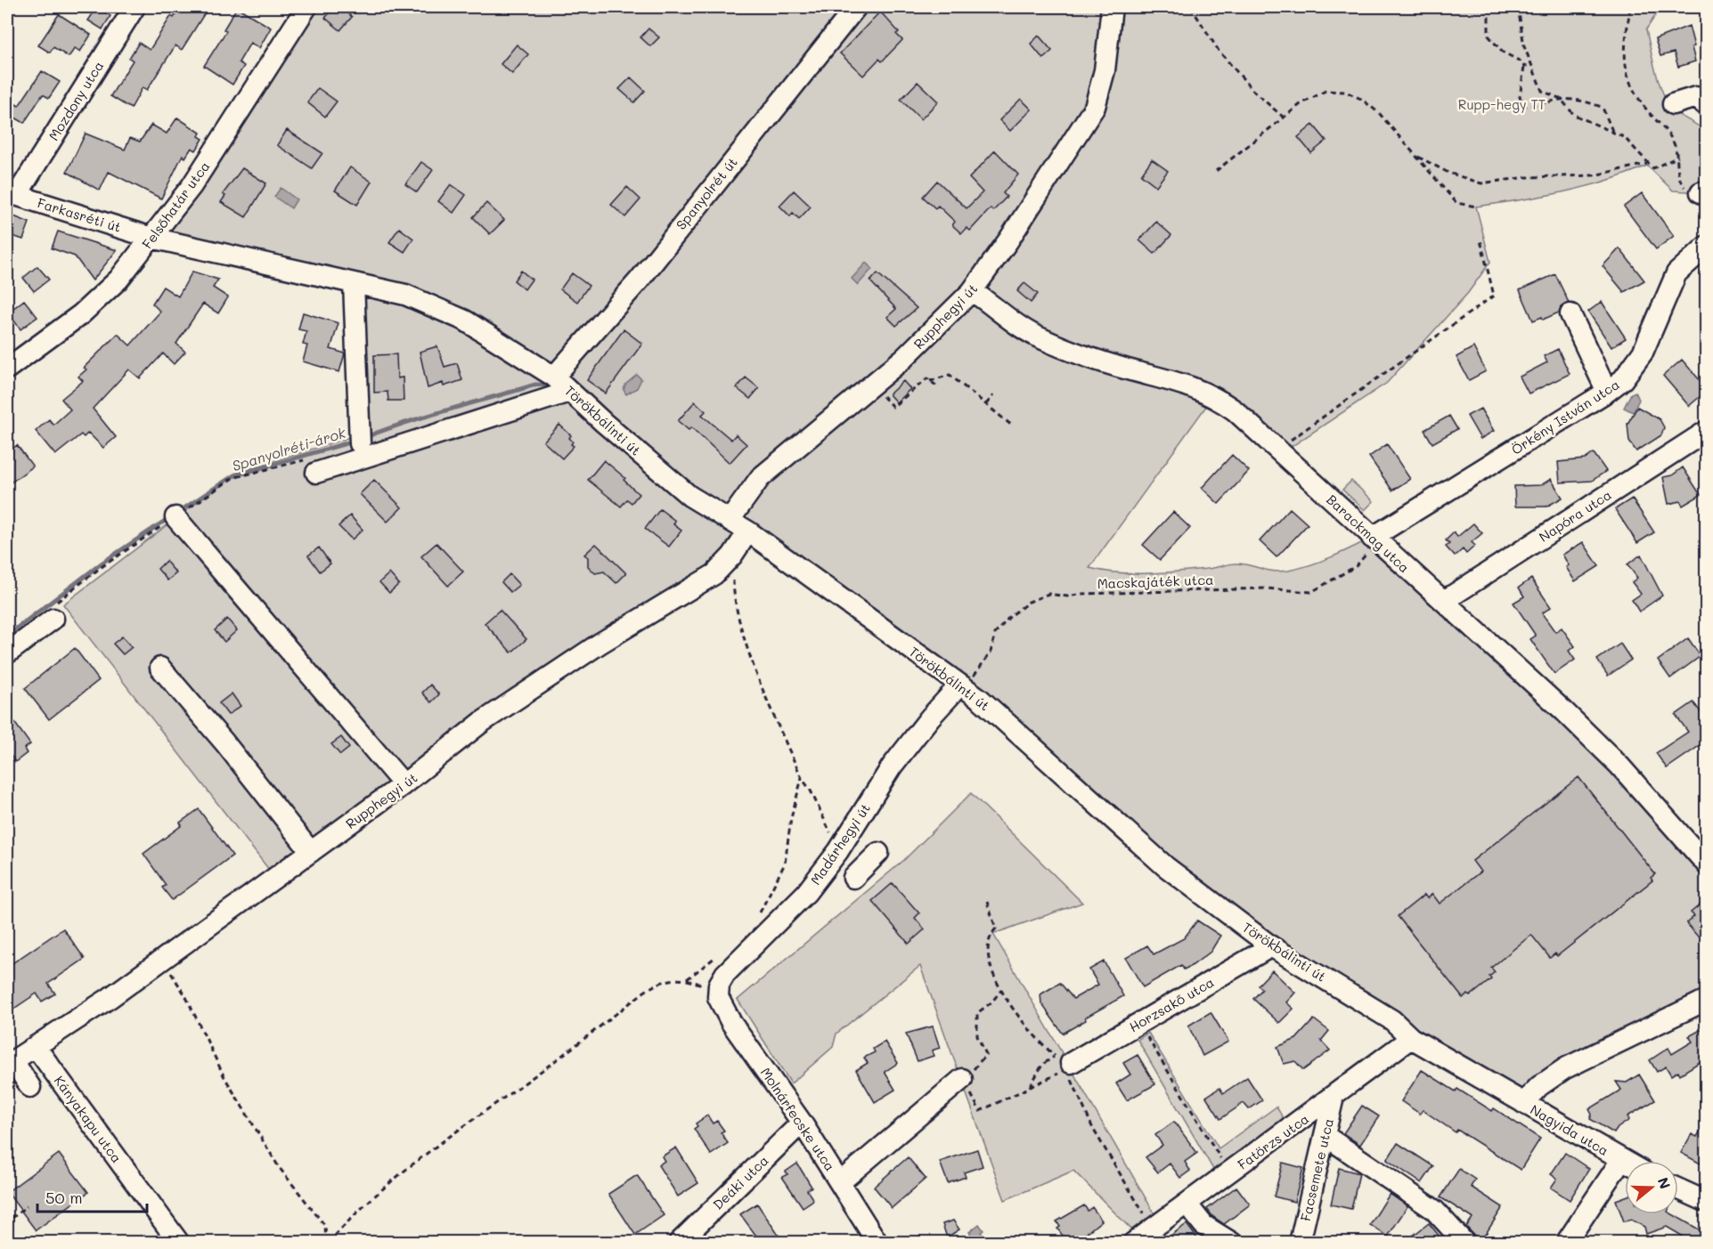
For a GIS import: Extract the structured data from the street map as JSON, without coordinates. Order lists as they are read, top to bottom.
{
  "streets": {
    "street": [
      "Mozdony utca",
      "Spanyolrét út",
      "Felsőhatár utca",
      "Farkasréti út",
      "Rupphegyi út",
      "Örkény István utca",
      "Törökbálinti út",
      "Napóra utca",
      "Barackmag utca",
      "Madárhegyi út",
      "Horzsakő utca",
      "Kányakapu utca",
      "Molnárfecske utca",
      "Nagyida utca",
      "Fatörzs utca",
      "Facsemete utca",
      "Deáki utca"
    ],
    "path": ["Macskajáték utca"]
  },
  "crossings": [
    ["Mozdony utca", "Farkasréti út"],
    ["Spanyolrét út", "Törökbálinti út"],
    ["Felsőhatár utca", "Farkasréti út"],
    ["Felsőhatár utca", "Törökbálinti út"],
    ["Farkasréti út", "Törökbálinti út"],
    ["Rupphegyi út", "Törökbálinti út"],
    ["Rupphegyi út", "Barackmag utca"],
    ["Rupphegyi út", "Kányakapu utca"],
    ["Örkény István utca", "Barackmag utca"],
    ["Örkény István utca", "Macskajáték utca"],
    ["Törökbálinti út", "Macskajáték utca"],
    ["Törökbálinti út", "Madárhegyi út"],
    ["Törökbálinti út", "Horzsakő utca"],
    ["Törökbálinti út", "Nagyida utca"],
    ["Törökbálinti út", "Fatörzs utca"],
    ["Napóra utca", "Barackmag utca"],
    ["Barackmag utca", "Macskajáték utca"],
    ["Macskajáték utca", "Madárhegyi út"],
    ["Madárhegyi út", "Molnárfecske utca"],
    ["Molnárfecske utca", "Deáki utca"],
    ["Fatörzs utca", "Facsemete utca"]
  ],
  "water": ["Spanyolréti-árok"],
  "parks": ["Rupp-hegy TT"],
  "scale_bar": "50 m",
  "north": "right"
}
